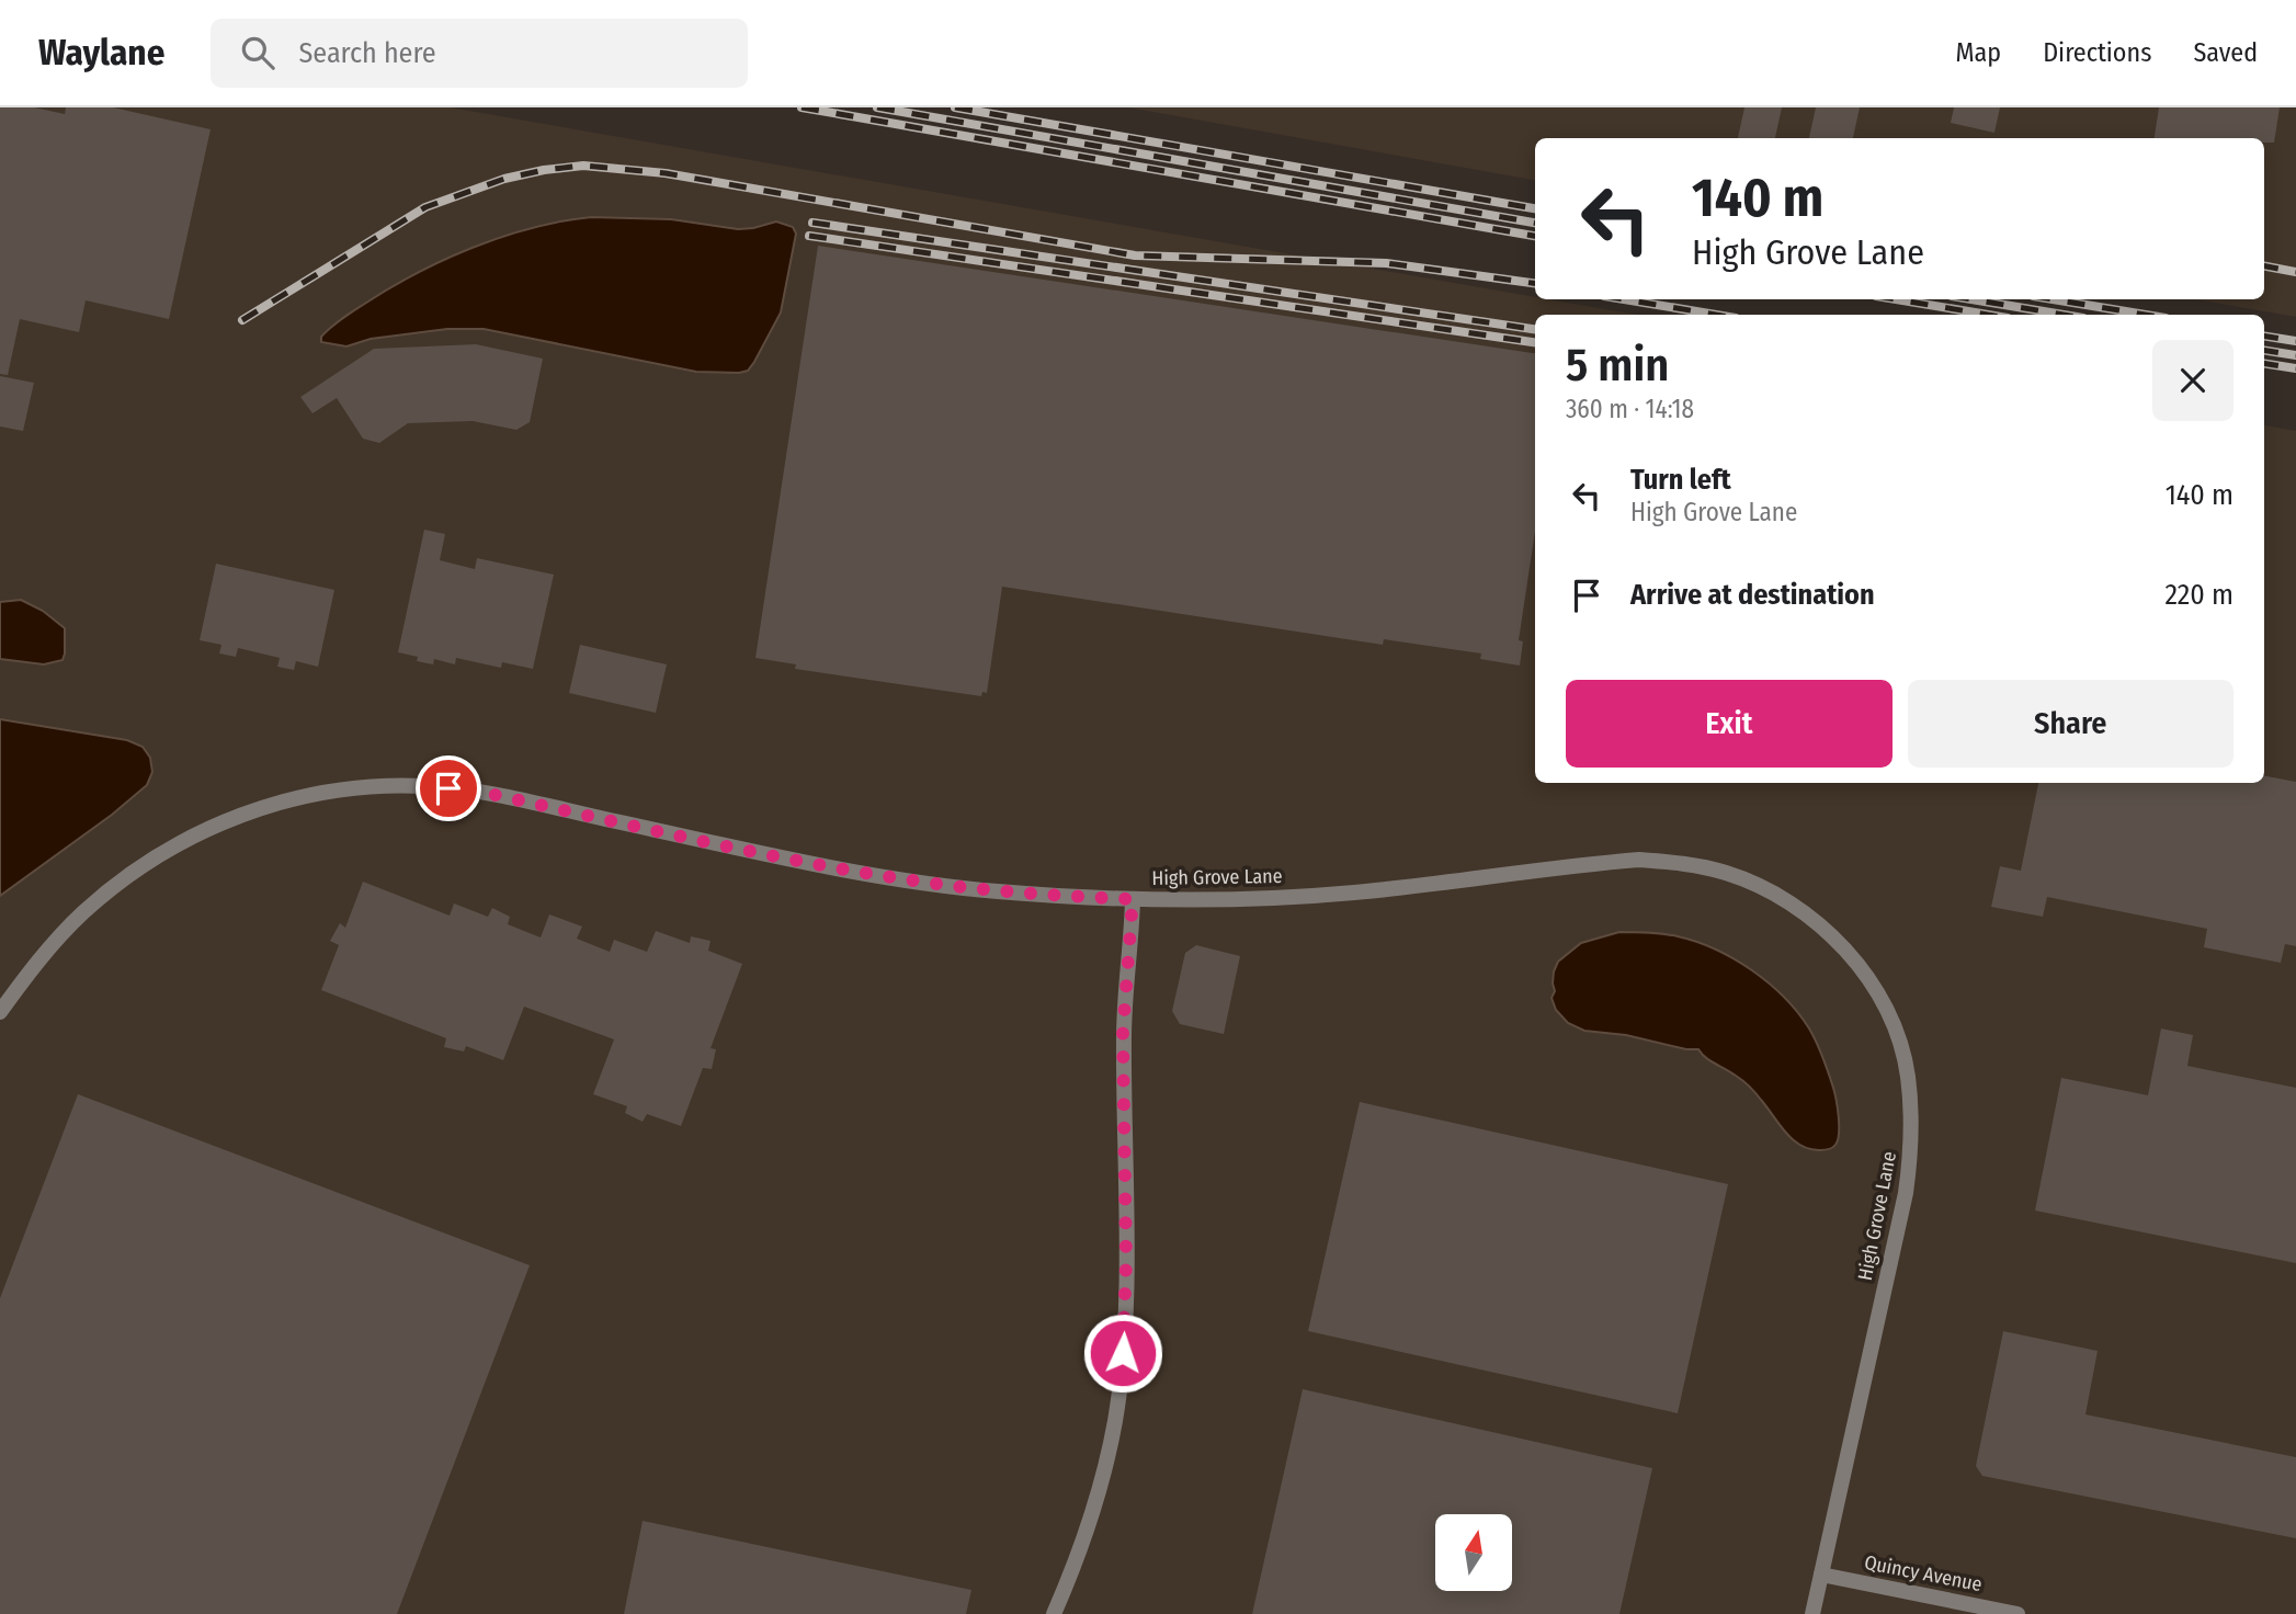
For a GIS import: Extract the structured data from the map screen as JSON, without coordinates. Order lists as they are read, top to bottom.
{
  "streets": {
    "street": ["High Grove Lane", "Quincy Avenue"]
  },
  "crossings": [
    ["High Grove Lane", "Quincy Avenue"]
  ],
  "north": "top",
  "page": {
    "header": "Waylane",
    "search": "Search here",
    "nav": ["Map", "Directions", "Saved"],
    "turn": ["140 m", "High Grove Lane"],
    "heading": ["5 min", "360 m · 14:18"],
    "list": [
      {
        "name": "Turn left",
        "note": "High Grove Lane",
        "value": "140 m"
      },
      {
        "name": "Arrive at destination",
        "value": "220 m"
      }
    ],
    "buttons": ["Exit", "Share"]
  }
}
